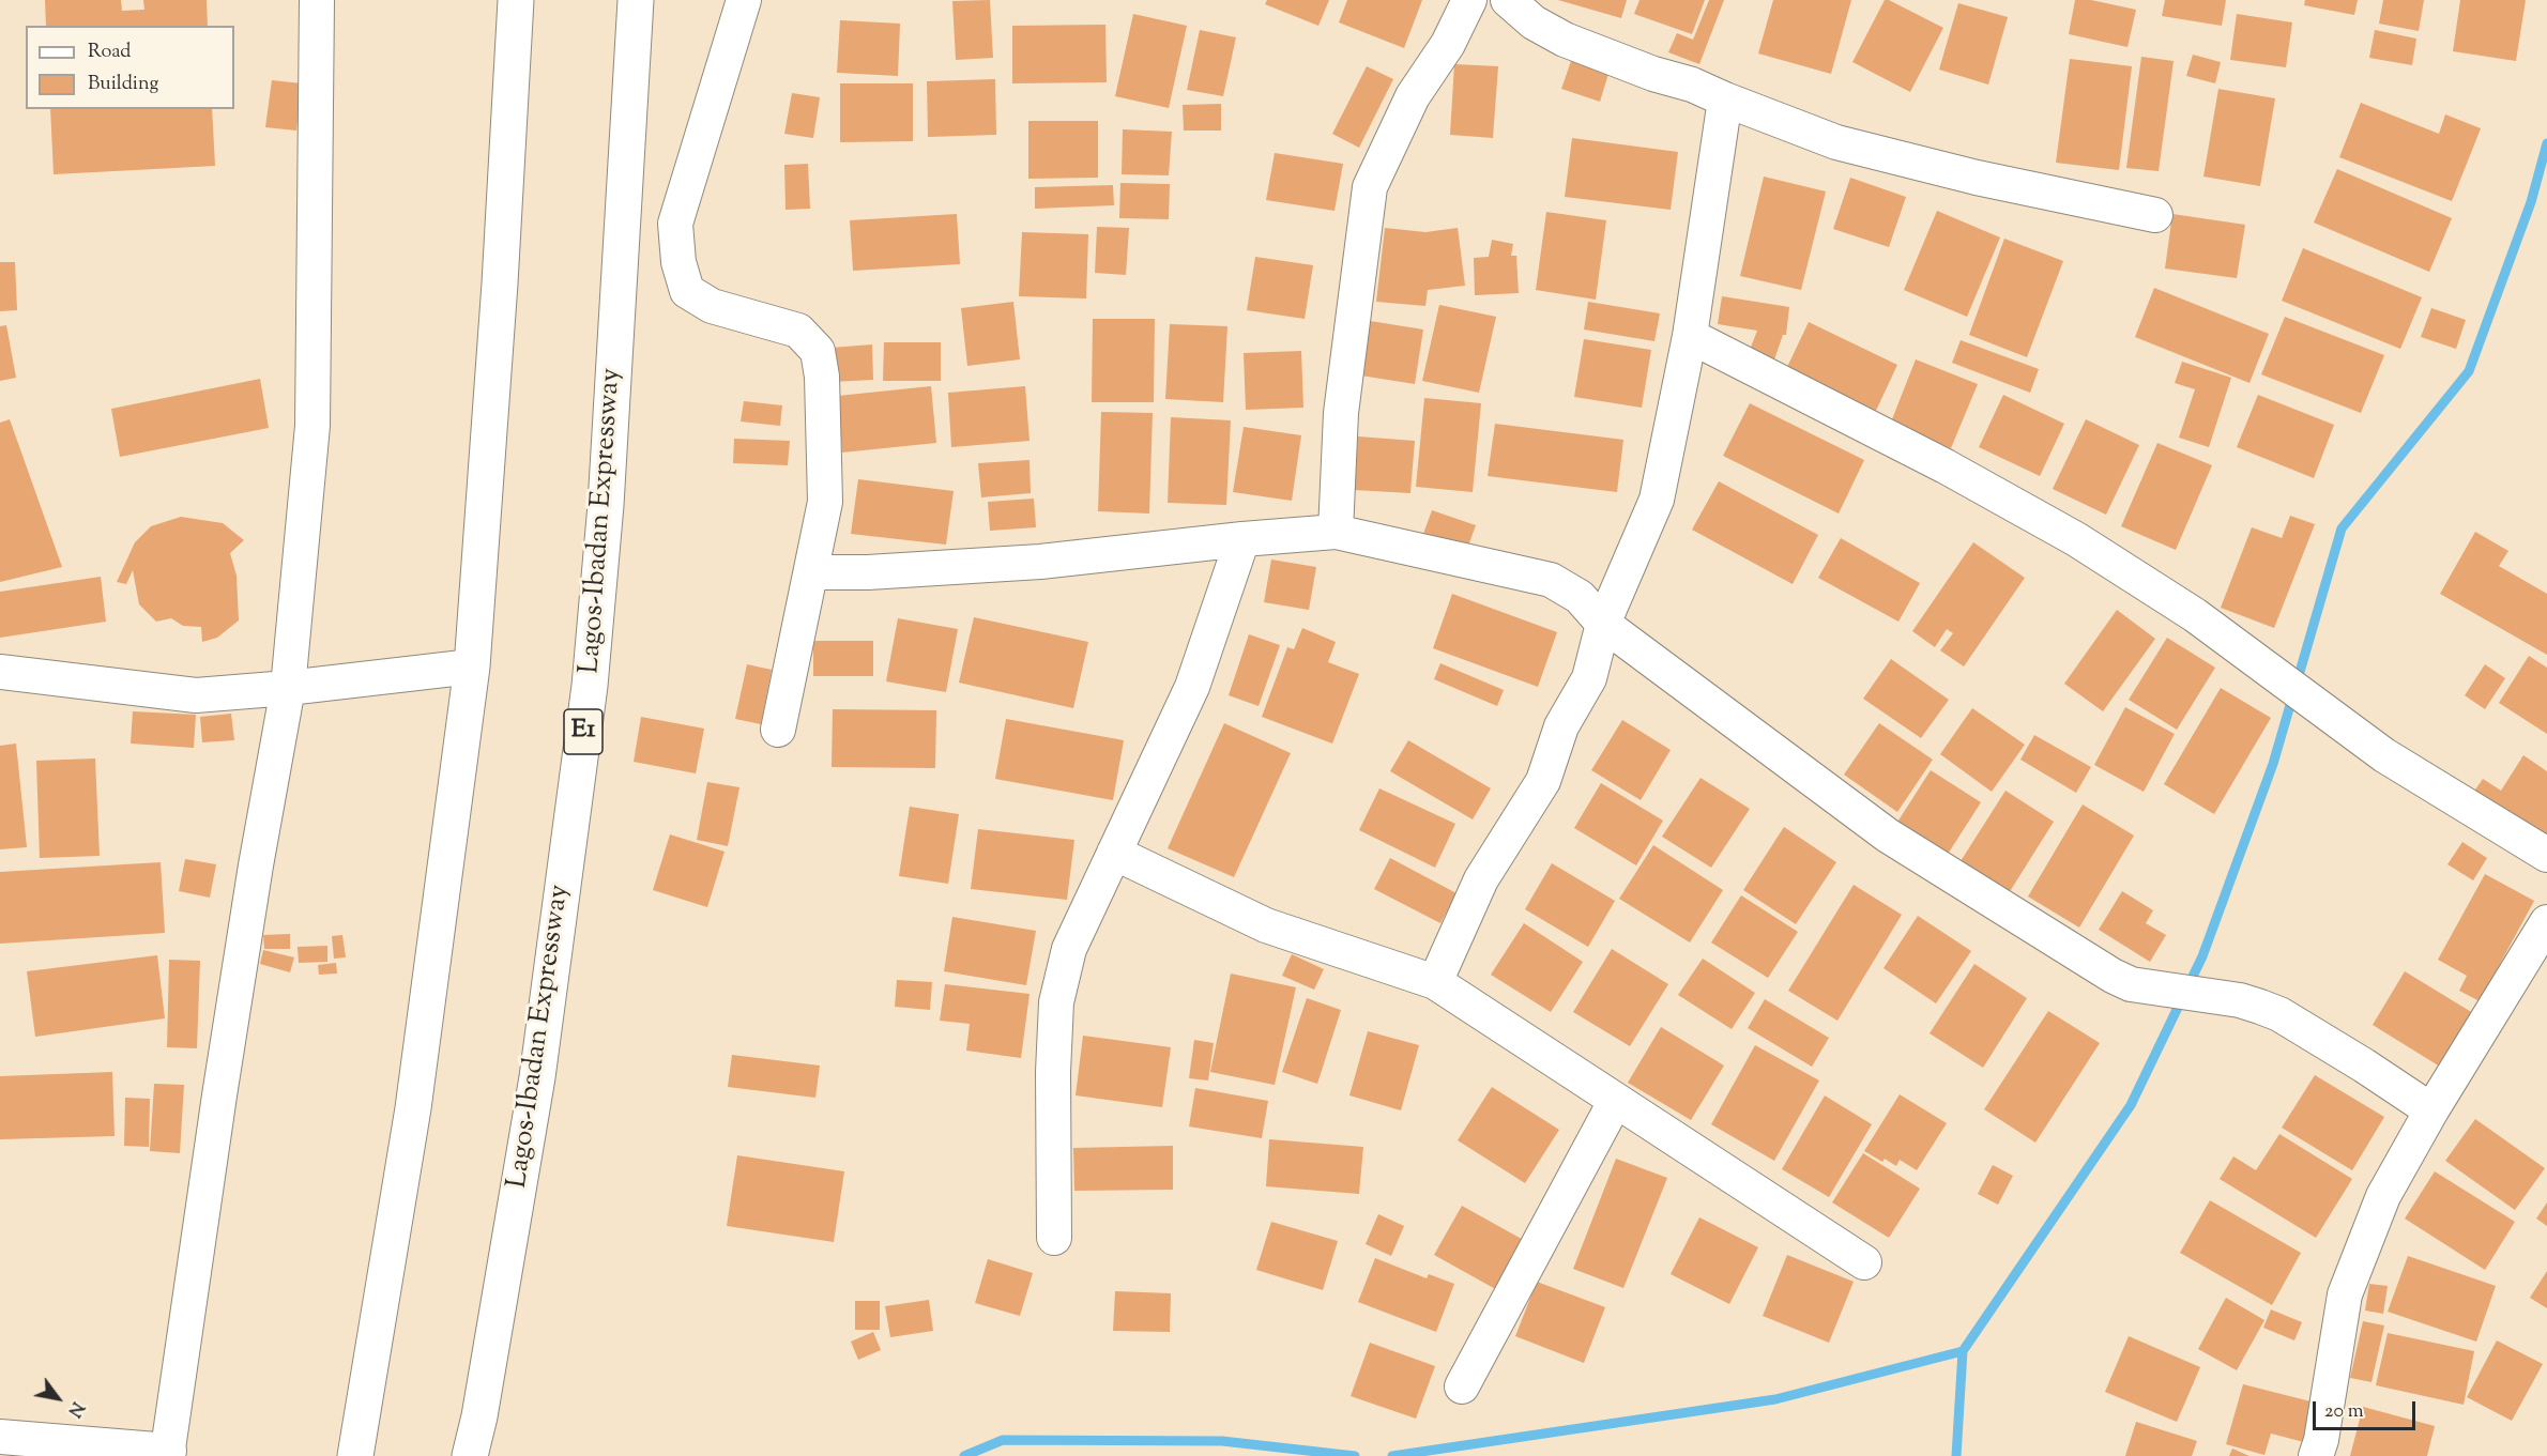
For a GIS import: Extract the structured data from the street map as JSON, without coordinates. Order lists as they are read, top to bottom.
{
  "streets": {
    "highway": ["Lagos-Ibadan Expressway", "E1"]
  },
  "legend": ["Road", "Building"],
  "scale_bar": "20 m",
  "north": "bottom right"
}
